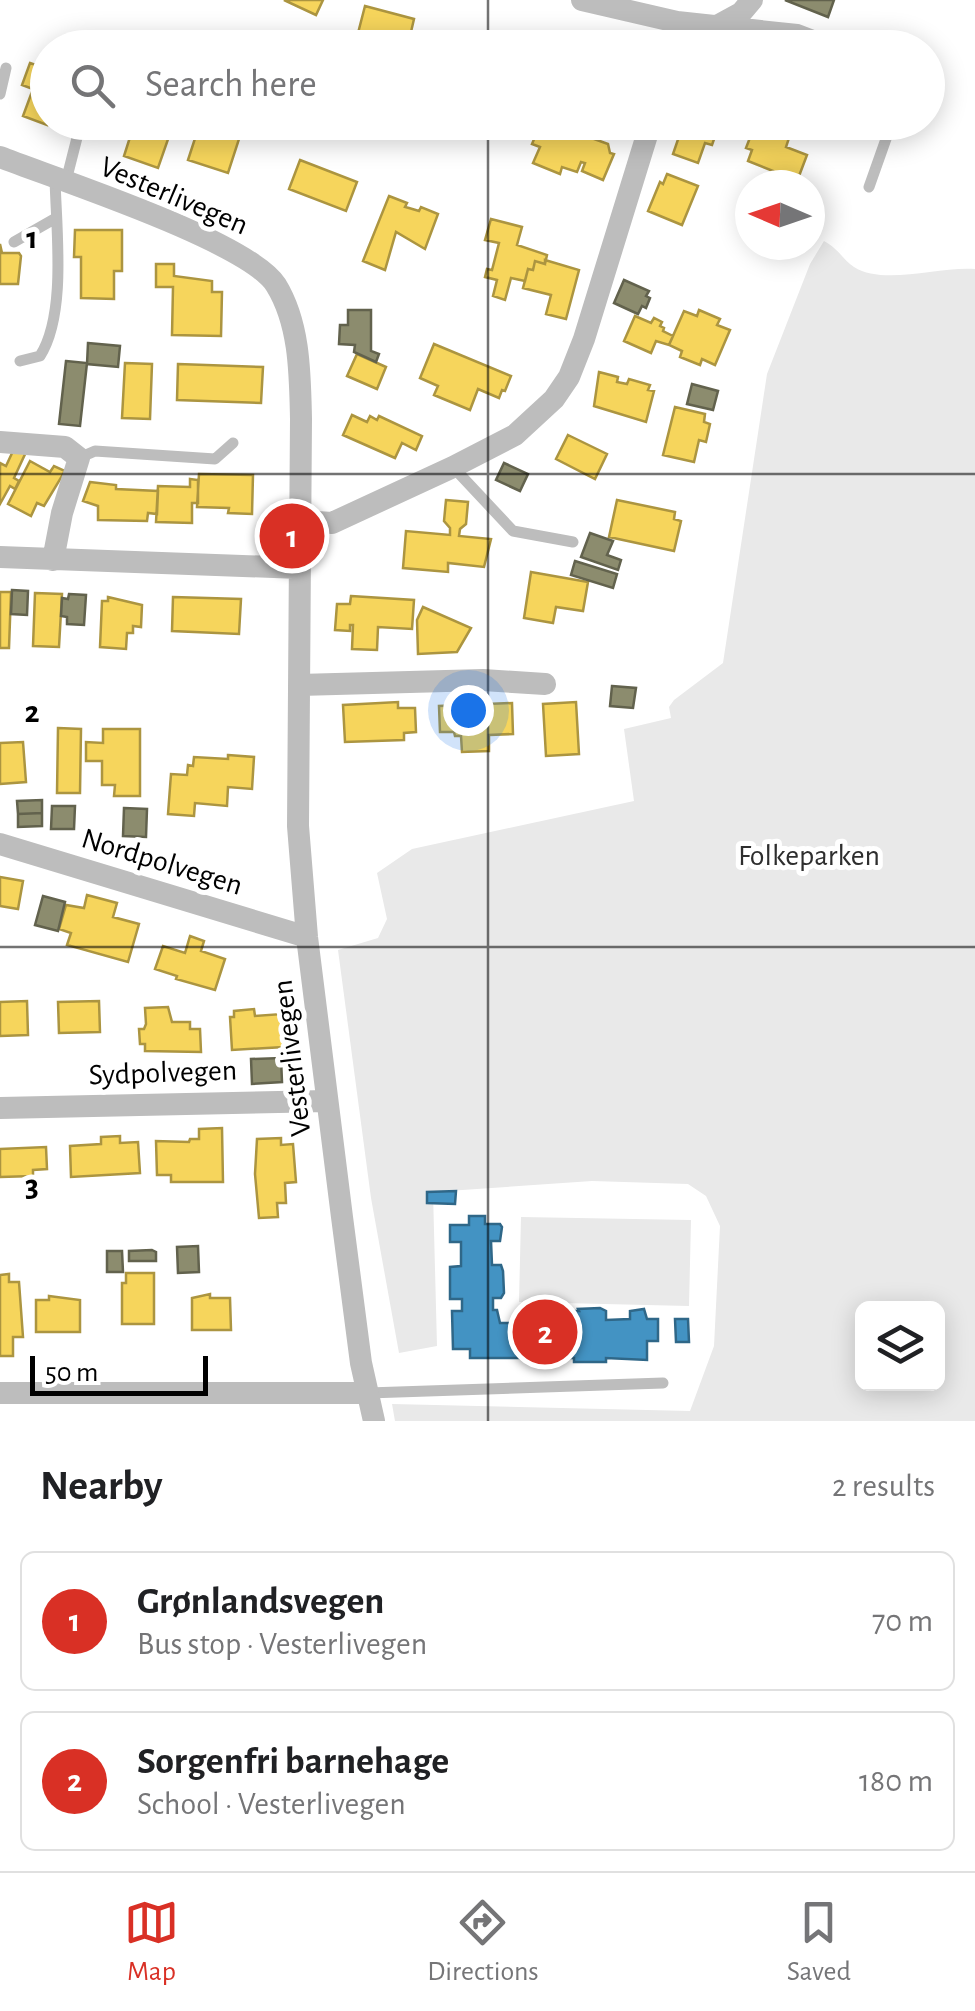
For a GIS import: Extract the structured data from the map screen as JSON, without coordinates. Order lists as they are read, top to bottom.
{
  "streets": {
    "street": ["Vesterlivegen", "Nordpolvegen", "Sydpolvegen"]
  },
  "crossings": [
    ["Vesterlivegen", "Nordpolvegen"],
    ["Vesterlivegen", "Sydpolvegen"]
  ],
  "parks": ["Folkeparken"],
  "scale_bar": "50 m",
  "north": "left",
  "page": {
    "search": "Search here",
    "pins": ["1", "2"],
    "scale": "50 m",
    "heading": ["Nearby", "2 results"],
    "list": [
      {
        "mark": "1",
        "name": "Grønlandsvegen",
        "note": "Bus stop · Vesterlivegen",
        "value": "70 m"
      },
      {
        "mark": "2",
        "name": "Sorgenfri barnehage",
        "note": "School · Vesterlivegen",
        "value": "180 m"
      }
    ],
    "nav": ["Map", "Directions", "Saved"]
  },
  "grid": {
    "rows": ["1", "2", "3"]
  }
}
